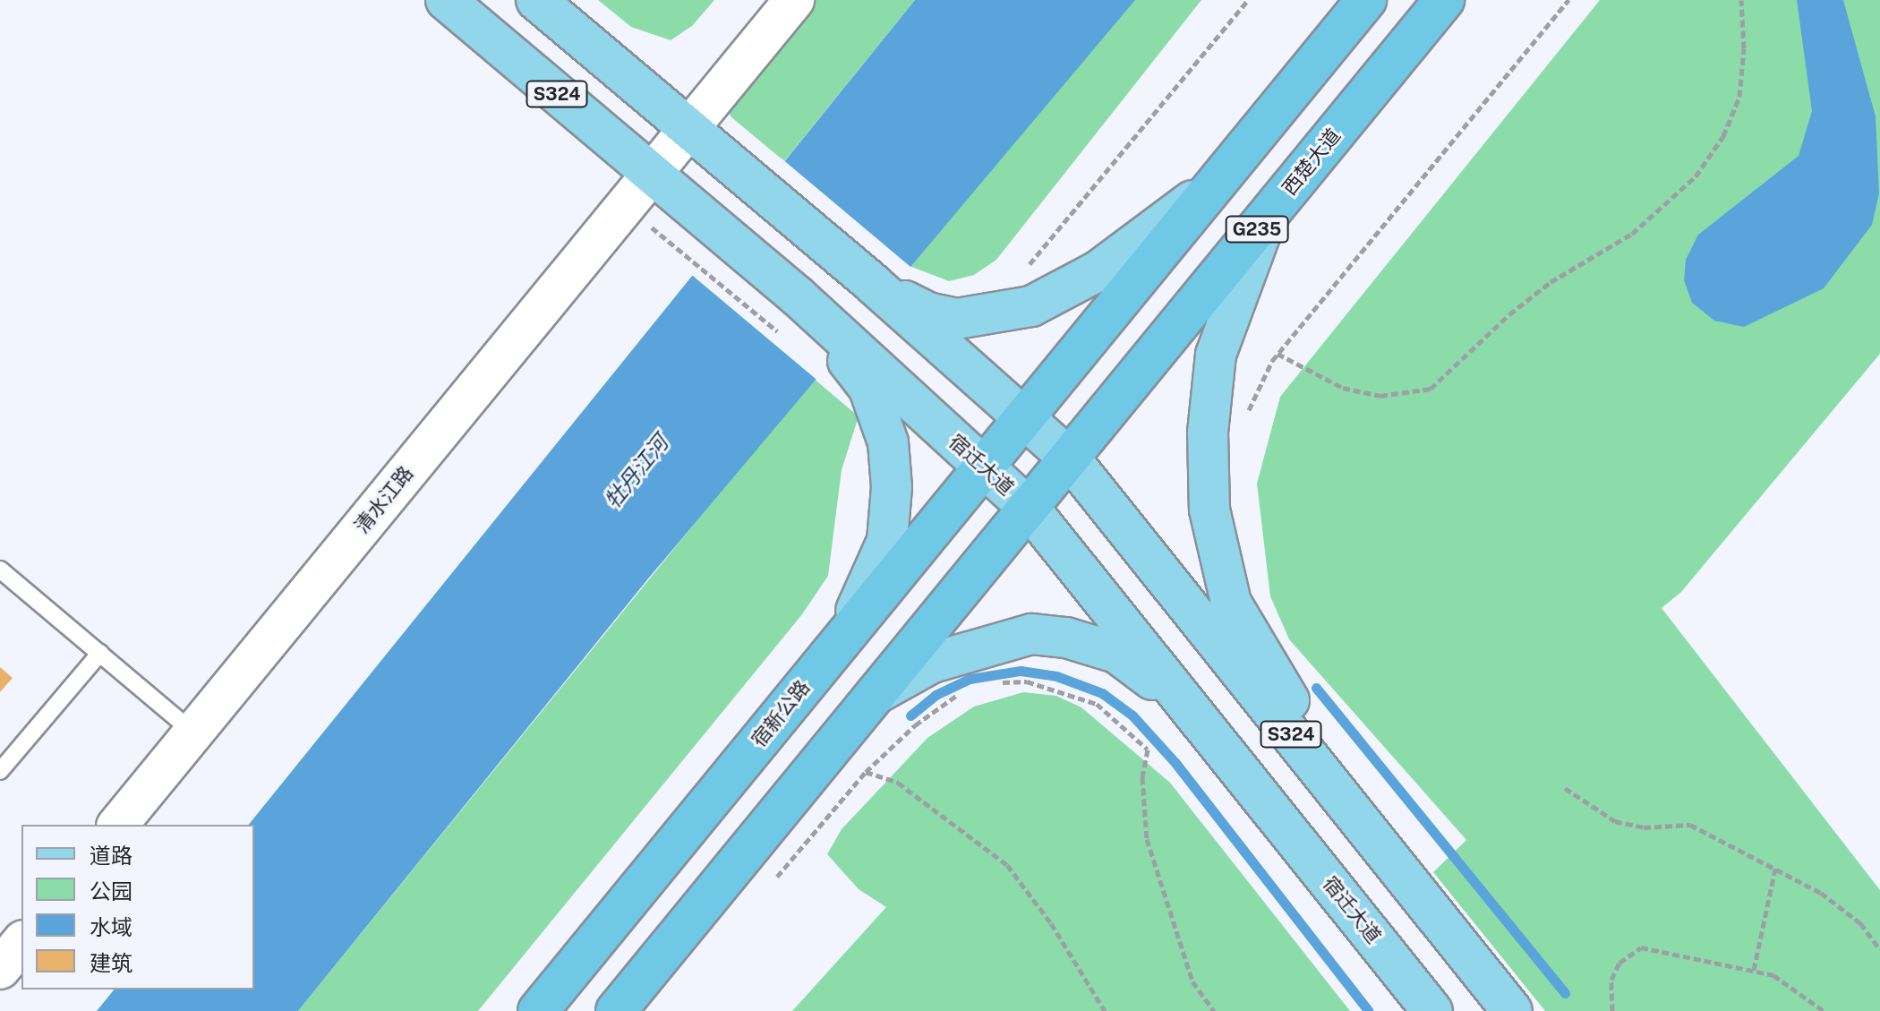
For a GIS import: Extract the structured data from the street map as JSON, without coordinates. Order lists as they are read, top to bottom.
{
  "streets": {
    "highway": ["西楚大道", "G235", "宿新公路"],
    "main road": ["S324", "宿迁大道"],
    "street": ["清水江路"]
  },
  "crossings": [
    ["S324", "西楚大道"],
    ["S324", "G235"],
    ["S324", "清水江路"],
    ["S324", "宿新公路"],
    ["G235", "宿新公路"],
    ["宿迁大道", "清水江路"],
    ["宿迁大道", "宿新公路"]
  ],
  "water": ["牡丹江河"],
  "legend": [
    "道路",
    "公园",
    "水域",
    "建筑"
  ]
}
